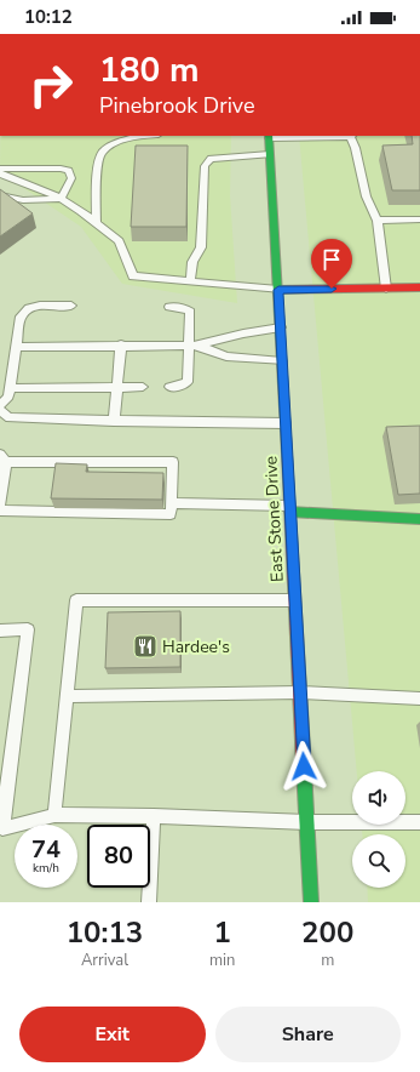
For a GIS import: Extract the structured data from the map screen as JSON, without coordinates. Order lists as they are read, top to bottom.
{
  "streets": {
    "main road": ["East Stone Drive"]
  },
  "places": {
    "restaurant": ["Hardee's"]
  },
  "page": {
    "status": "10:12",
    "turn": ["180 m", "Pinebrook Drive"],
    "speed": "74 km/h",
    "limit": "80",
    "eta": [
      "10:13",
      "Arrival",
      "1",
      "min",
      "200",
      "m"
    ],
    "buttons": ["Exit", "Share"]
  }
}
